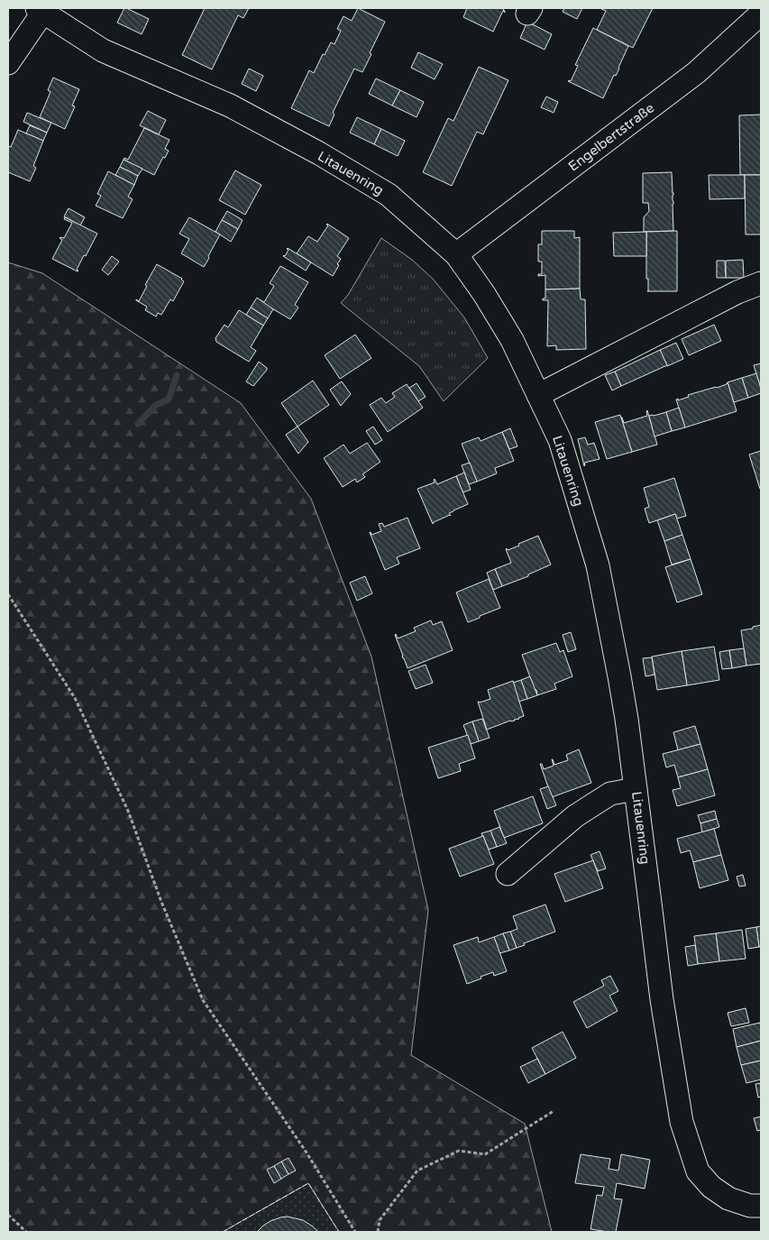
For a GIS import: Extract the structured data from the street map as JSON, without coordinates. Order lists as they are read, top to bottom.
{
  "streets": {
    "street": ["Engelbertstraße", "Litauenring"]
  },
  "crossings": [
    ["Engelbertstraße", "Litauenring"]
  ]
}
